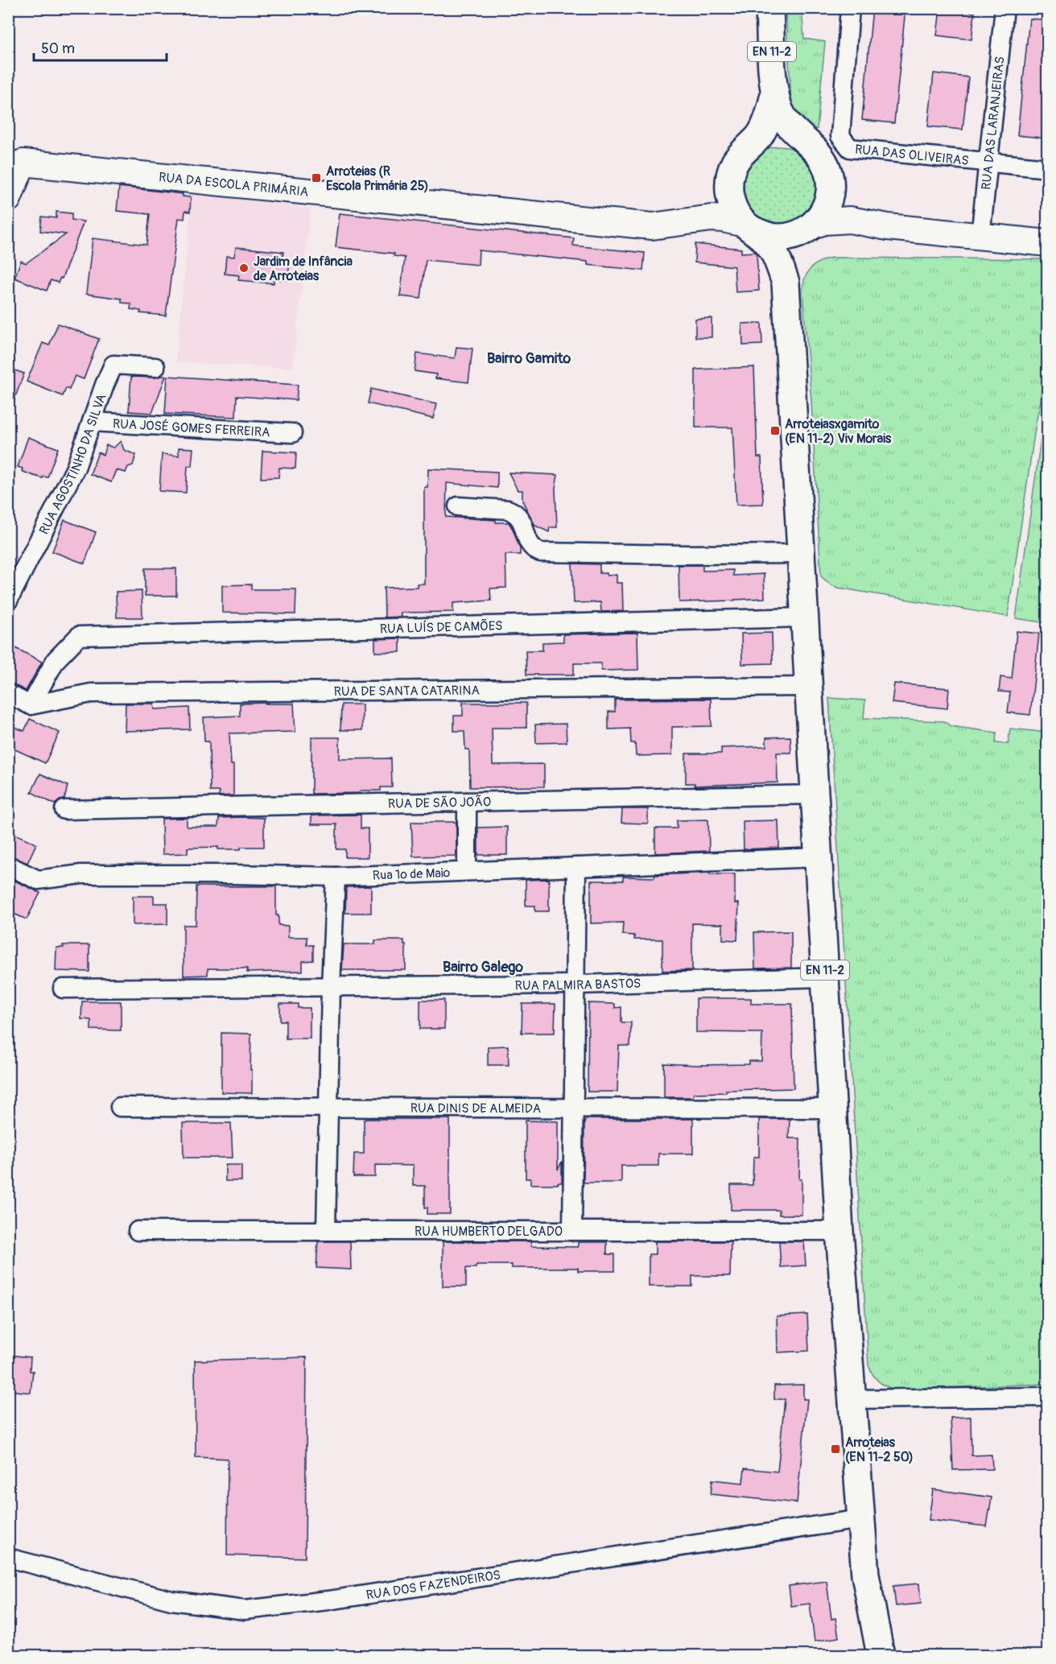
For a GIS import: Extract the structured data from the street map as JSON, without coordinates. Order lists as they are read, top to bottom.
{
  "streets": {
    "main road": ["EN 11-2"],
    "street": [
      "RUA DAS LARANJEIRAS",
      "RUA DAS OLIVEIRAS",
      "RUA DA ESCOLA PRIMÁRIA",
      "RUA JOSÉ GOMES FERREIRA",
      "RUA AGOSTINHO DA SILVA",
      "RUA LUÍS DE CAMÕES",
      "RUA DE SANTA CATARINA",
      "RUA DE SÃO JOÃO",
      "Rua 1º de Maio",
      "RUA PALMIRA BASTOS",
      "RUA DINIS DE ALMEIDA",
      "RUA HUMBERTO DELGADO",
      "RUA DOS FAZENDEIROS"
    ]
  },
  "crossings": [
    ["EN 11-2", "RUA DA ESCOLA PRIMÁRIA"],
    ["EN 11-2", "RUA LUÍS DE CAMÕES"],
    ["EN 11-2", "RUA DE SANTA CATARINA"],
    ["EN 11-2", "RUA DE SÃO JOÃO"],
    ["EN 11-2", "Rua 1º de Maio"],
    ["EN 11-2", "RUA PALMIRA BASTOS"],
    ["EN 11-2", "RUA DINIS DE ALMEIDA"],
    ["EN 11-2", "RUA HUMBERTO DELGADO"],
    ["EN 11-2", "RUA DOS FAZENDEIROS"],
    ["RUA DAS LARANJEIRAS", "RUA DAS OLIVEIRAS"],
    ["RUA JOSÉ GOMES FERREIRA", "RUA AGOSTINHO DA SILVA"],
    ["RUA LUÍS DE CAMÕES", "RUA DE SANTA CATARINA"]
  ],
  "districts": ["Bairro Gamito", "Bairro Galego"],
  "places": {
    "transit": ["Arroteias (R Escola Primária 25)", "Arroteiasxgamito (EN 11-2) Viv Morais", "Arroteias (EN 11-2 50)"],
    "other": ["Jardim de Infância de Arroteias"]
  },
  "scale_bar": "50 m"
}
